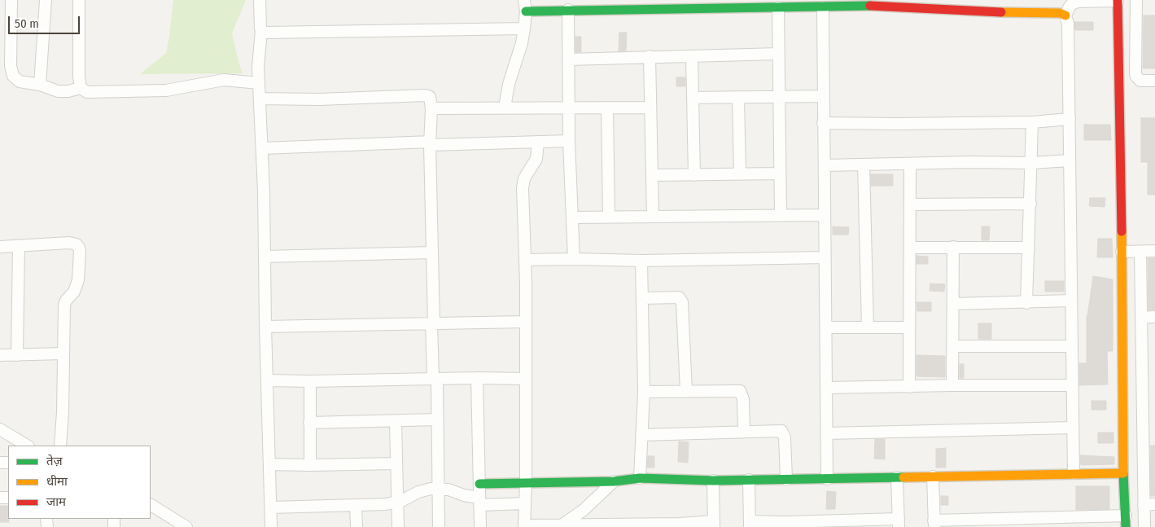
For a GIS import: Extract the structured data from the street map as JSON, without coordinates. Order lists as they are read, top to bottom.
{
  "legend": ["तेज़", "धीमा", "जाम"],
  "scale_bar": "50 m"
}
